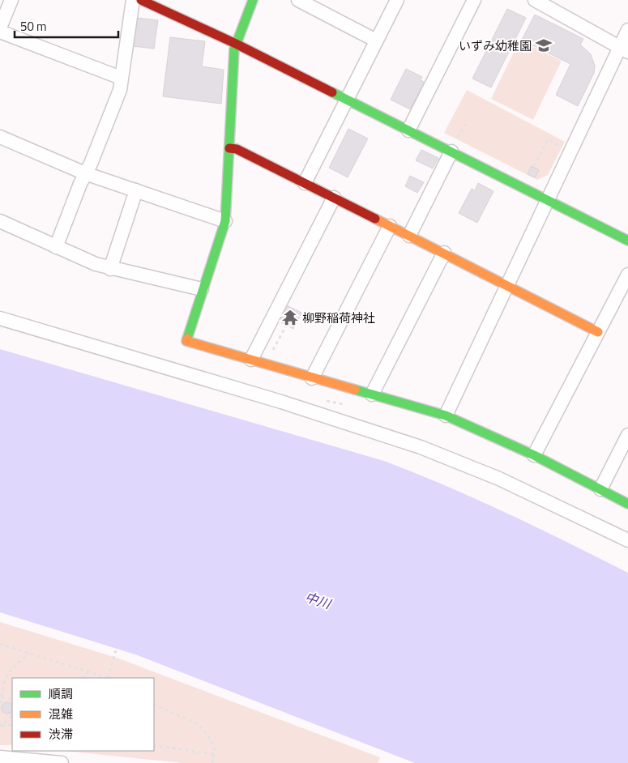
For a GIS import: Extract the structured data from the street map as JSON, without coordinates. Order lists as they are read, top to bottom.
{
  "water": ["中川"],
  "places": {
    "school or university": ["いずみ幼稚園"],
    "temple": ["柳野稲荷神社"]
  },
  "legend": ["順調", "混雑", "渋滞"],
  "scale_bar": "50 m"
}
